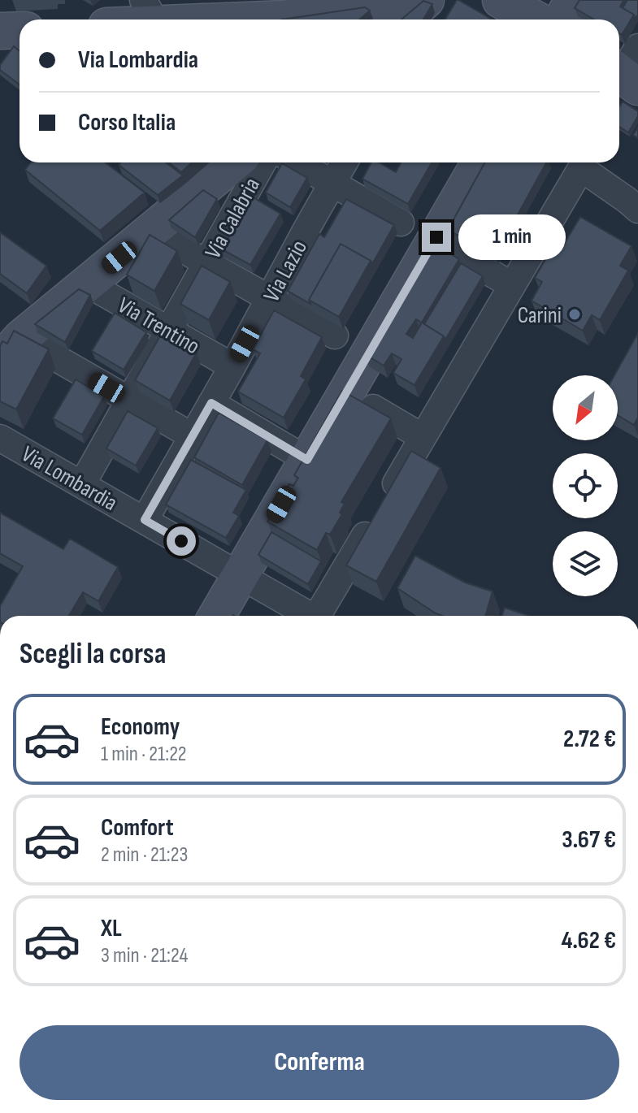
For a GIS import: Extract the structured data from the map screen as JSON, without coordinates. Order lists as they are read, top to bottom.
{
  "streets": {
    "street": [
      "Via Calabria",
      "Via Lazio",
      "Via Trentino",
      "Via Lombardia"
    ]
  },
  "crossings": [
    ["Via Calabria", "Via Trentino"],
    ["Via Calabria", "Via Lombardia"],
    ["Via Lazio", "Via Trentino"],
    ["Via Lazio", "Via Lombardia"]
  ],
  "places": ["Carini"],
  "north": "bottom left",
  "page": {
    "banner": ["Via Lombardia", "Corso Italia"],
    "bubble": "1 min",
    "heading": "Scegli la corsa",
    "list": [
      {
        "name": "Economy",
        "note": "1 min · 21:22",
        "value": "2.72 €"
      },
      {
        "name": "Comfort",
        "note": "2 min · 21:23",
        "value": "3.67 €"
      },
      {
        "name": "XL",
        "note": "3 min · 21:24",
        "value": "4.62 €"
      }
    ],
    "buttons": "Conferma"
  }
}
